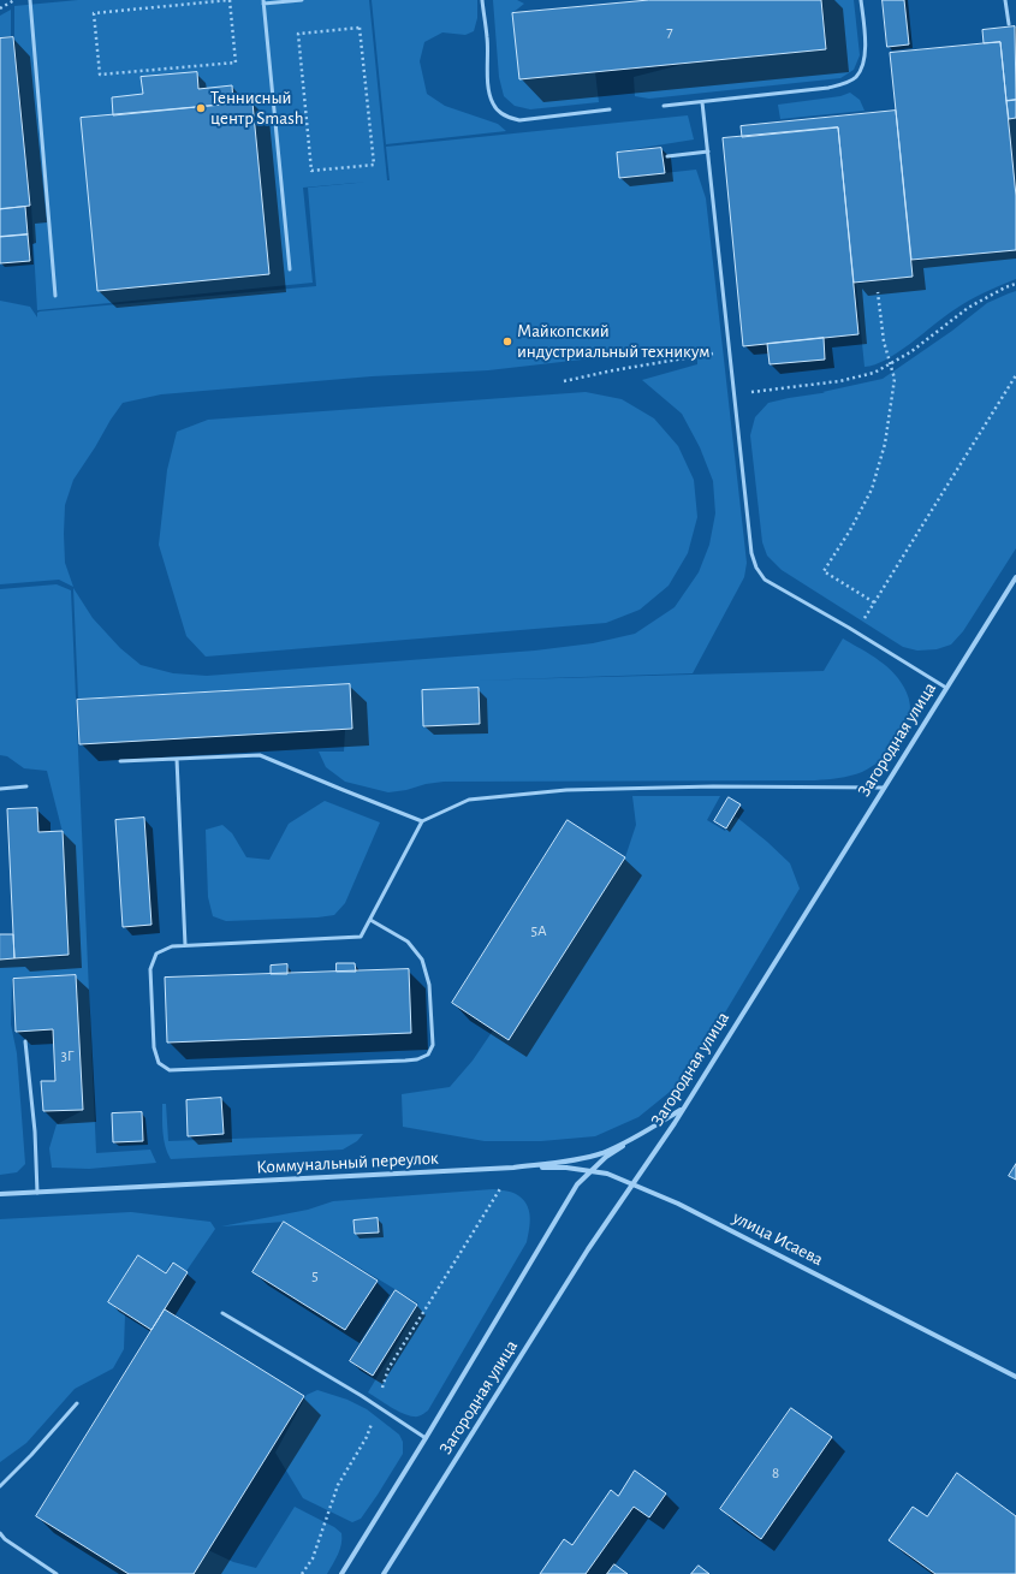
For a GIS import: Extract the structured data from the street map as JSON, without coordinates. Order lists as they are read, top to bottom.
{
  "streets": {
    "street": ["Загородная улица", "Коммунальный переулок", "улица Исаева"]
  },
  "crossings": [
    ["Загородная улица", "Коммунальный переулок"],
    ["Загородная улица", "улица Исаева"],
    ["Коммунальный переулок", "улица Исаева"]
  ],
  "places": ["Теннисный центр Smash", "Майкопский индустриальный техникум"],
  "house_numbers": [
    "7",
    "5А",
    "3Г",
    "5",
    "8"
  ]
}
